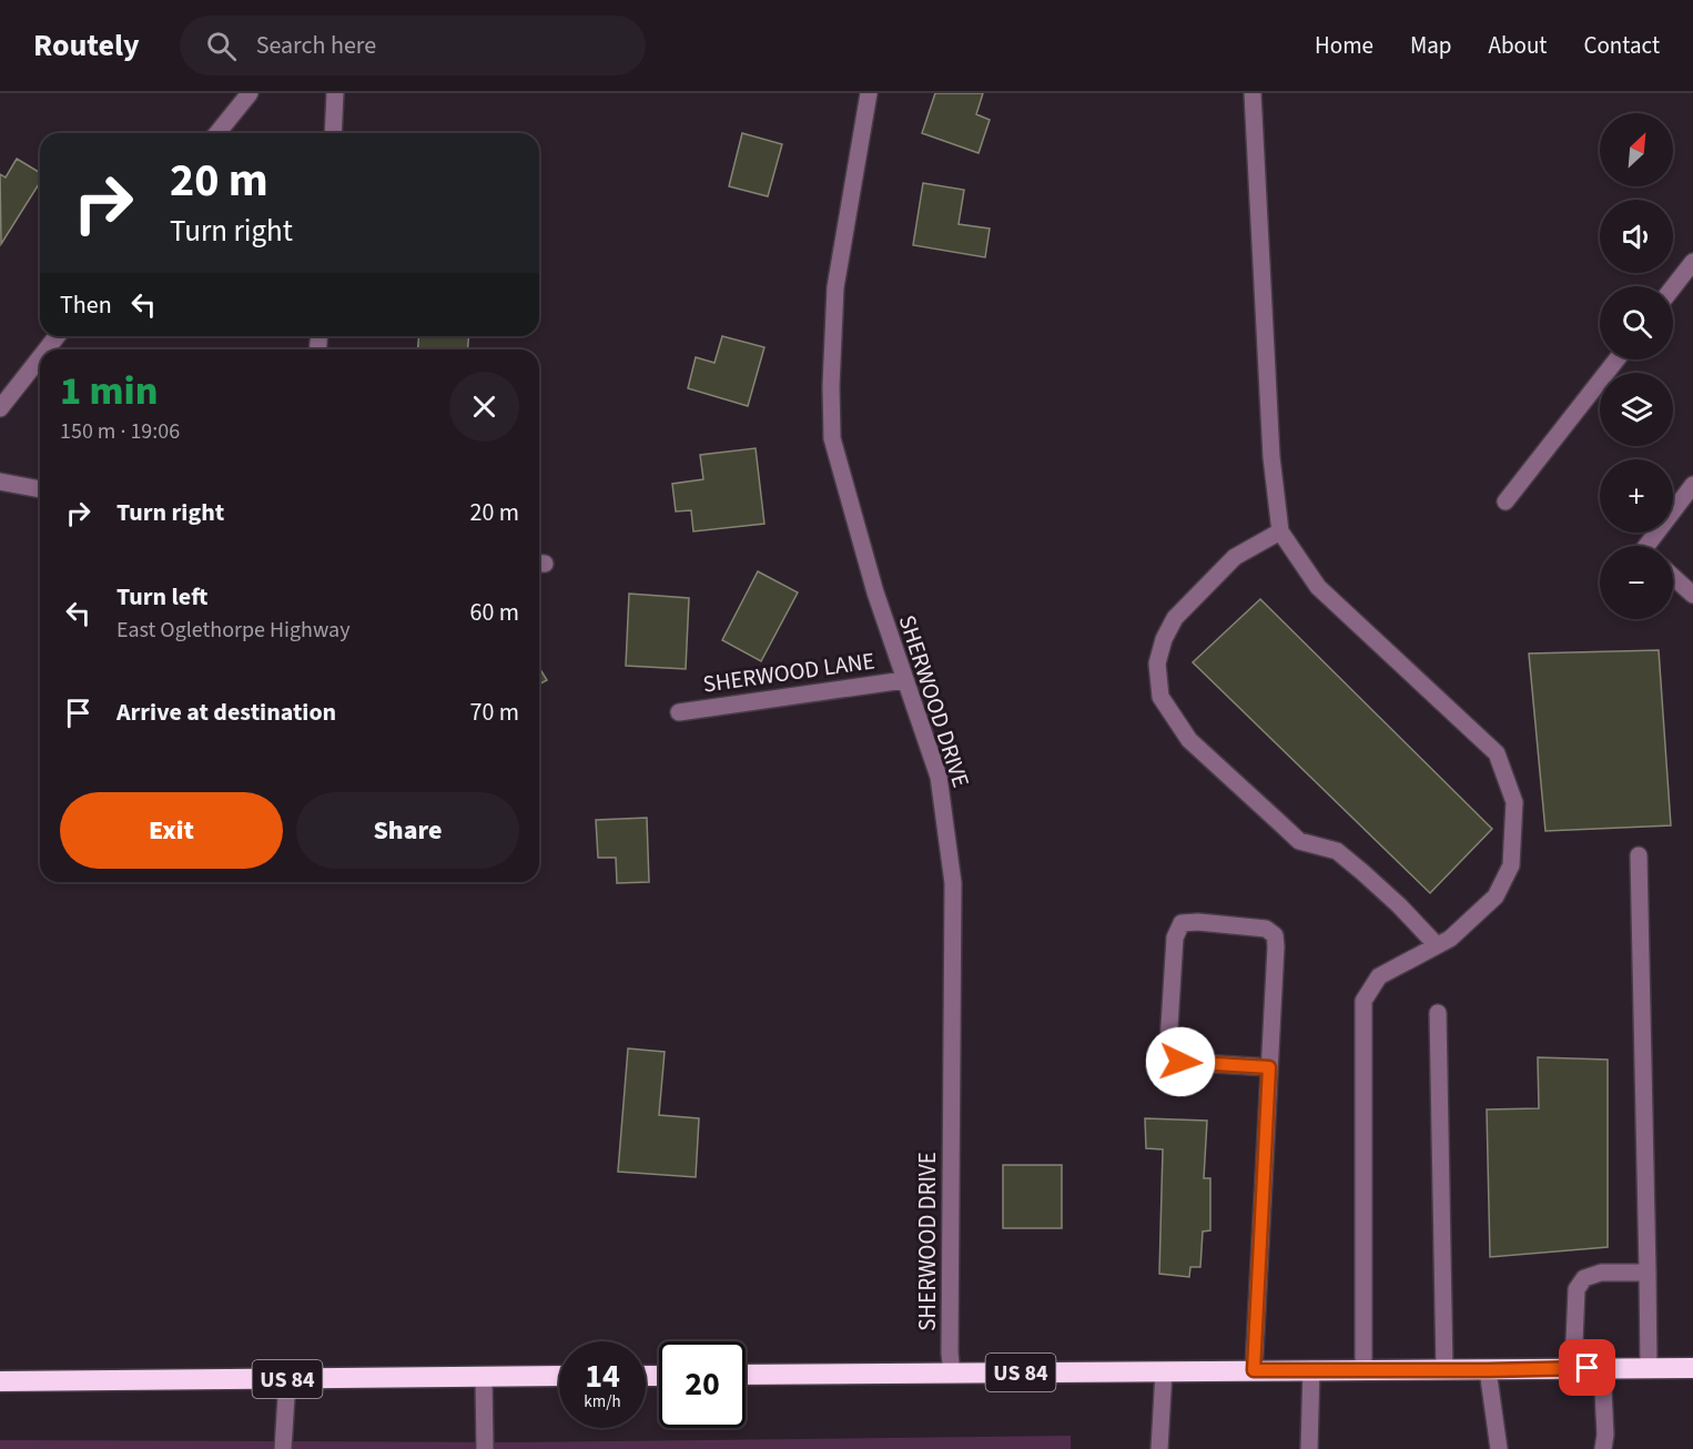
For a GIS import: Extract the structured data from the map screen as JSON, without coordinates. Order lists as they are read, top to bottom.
{
  "streets": {
    "highway": ["US 84"],
    "street": ["SHERWOOD LANE", "SHERWOOD DRIVE"]
  },
  "crossings": [
    ["SHERWOOD LANE", "SHERWOOD DRIVE"],
    ["SHERWOOD DRIVE", "US 84"]
  ],
  "north": "top right",
  "page": {
    "header": "Routely",
    "search": "Search here",
    "nav": [
      "Home",
      "Map",
      "About",
      "Contact"
    ],
    "map_buttons": ["+", "−"],
    "turn": ["20 m", "Turn right"],
    "then": "Then",
    "heading": ["1 min", "150 m · 19:06"],
    "list": [
      {
        "name": "Turn right",
        "value": "20 m"
      },
      {
        "name": "Turn left",
        "note": "East Oglethorpe Highway",
        "value": "60 m"
      },
      {
        "name": "Arrive at destination",
        "value": "70 m"
      }
    ],
    "buttons": ["Exit", "Share"],
    "speed": "14 km/h",
    "limit": "20"
  }
}
